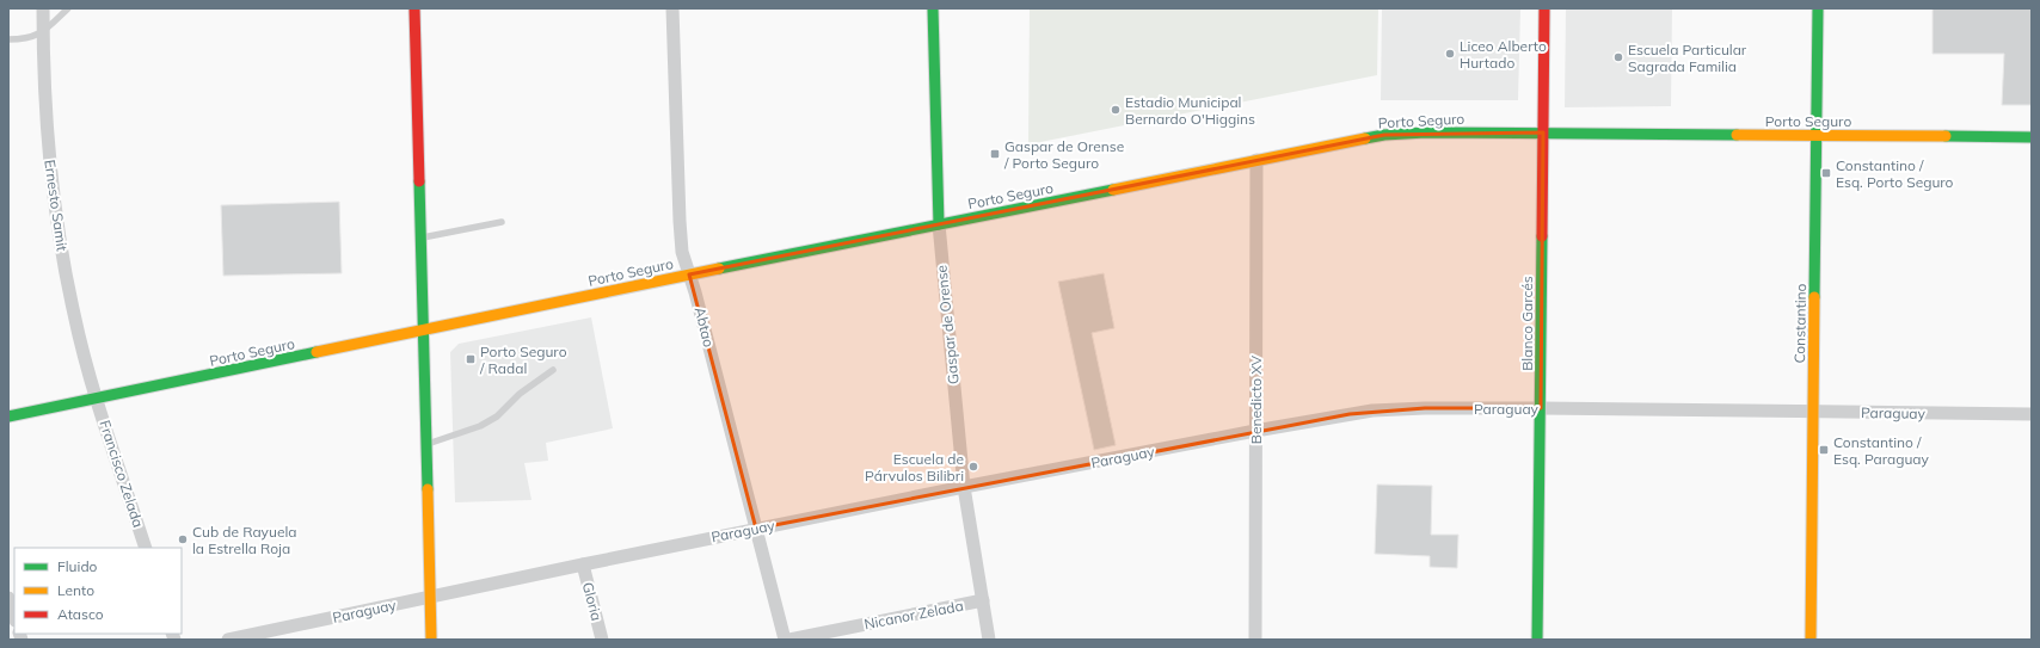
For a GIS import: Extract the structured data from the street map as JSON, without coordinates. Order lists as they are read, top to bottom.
{
  "streets": {
    "street": [
      "Porto Seguro",
      "Ernesto Samit",
      "Blanco Garcés",
      "Constantino",
      "Gaspar de Orense",
      "Abtao",
      "Benedicto XV",
      "Paraguay",
      "Francisco Zelada",
      "Gloria",
      "Nicanor Zelada"
    ]
  },
  "crossings": [
    ["Porto Seguro", "Ernesto Samit"],
    ["Porto Seguro", "Blanco Garcés"],
    ["Porto Seguro", "Constantino"],
    ["Porto Seguro", "Gaspar de Orense"],
    ["Porto Seguro", "Abtao"],
    ["Porto Seguro", "Benedicto XV"],
    ["Porto Seguro", "Francisco Zelada"],
    ["Ernesto Samit", "Francisco Zelada"],
    ["Blanco Garcés", "Paraguay"],
    ["Constantino", "Paraguay"],
    ["Gaspar de Orense", "Paraguay"],
    ["Gaspar de Orense", "Nicanor Zelada"],
    ["Abtao", "Paraguay"],
    ["Benedicto XV", "Paraguay"],
    ["Paraguay", "Gloria"]
  ],
  "places": {
    "other": [
      "Liceo Alberto Hurtado",
      "Escuela Particular Sagrada Familia",
      "Estadio Municipal Bernardo O'Higgins",
      "Escuela de Párvulos Bilibri",
      "Cub de Rayuela la Estrella Roja"
    ],
    "transit": [
      "Gaspar de Orense / Porto Seguro",
      "Constantino / Esq. Porto Seguro",
      "Porto Seguro / Radal",
      "Constantino / Esq. Paraguay"
    ]
  },
  "legend": ["Fluido", "Lento", "Atasco"]
}
